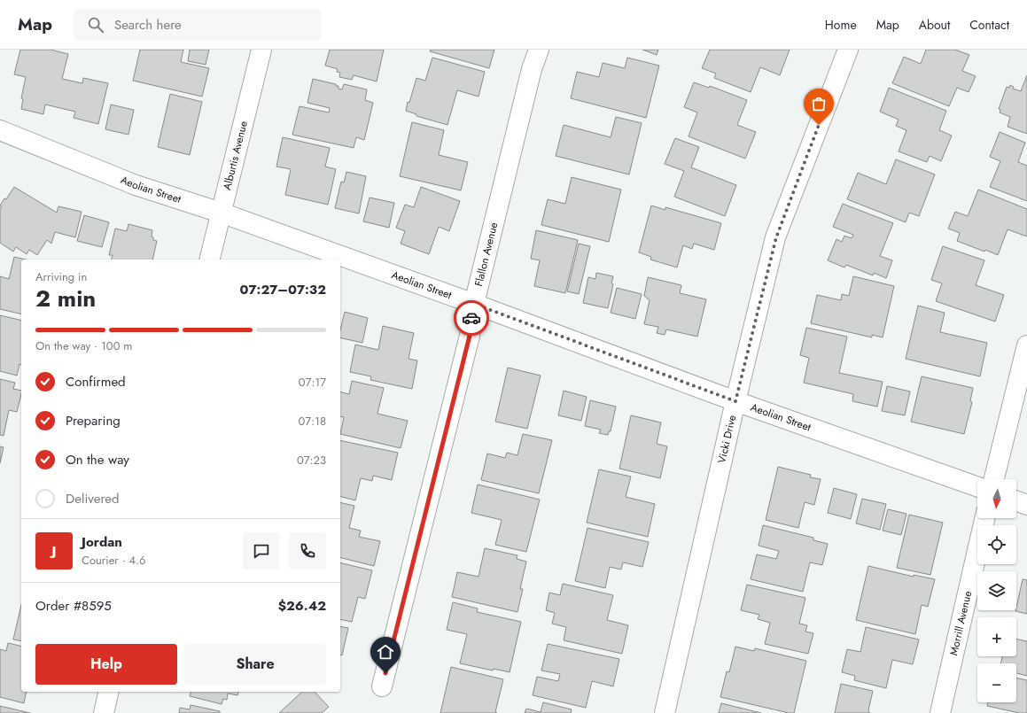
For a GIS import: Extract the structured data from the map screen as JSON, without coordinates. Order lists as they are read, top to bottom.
{
  "streets": {
    "street": [
      "Alburtis Avenue",
      "Aeolian Street",
      "Flallon Avenue",
      "Vicki Drive",
      "Morrill Avenue"
    ]
  },
  "crossings": [
    ["Alburtis Avenue", "Aeolian Street"],
    ["Aeolian Street", "Flallon Avenue"],
    ["Aeolian Street", "Vicki Drive"]
  ],
  "north": "bottom",
  "page": {
    "header": "Map",
    "search": "Search here",
    "nav": [
      "Home",
      "Map",
      "About",
      "Contact"
    ],
    "heading": ["2 min", "Arriving in", "07:27–07:32"],
    "panel": [
      "Jordan",
      "Courier · 4.6",
      "Order #8595",
      "$26.42"
    ],
    "bar": "On the way · 100 m",
    "list": [
      ["Confirmed", "07:17"],
      ["Preparing", "07:18"],
      ["On the way", "07:23"],
      "Delivered"
    ],
    "map_buttons": ["+", "−"],
    "round": "J",
    "buttons": ["Help", "Share"]
  }
}
